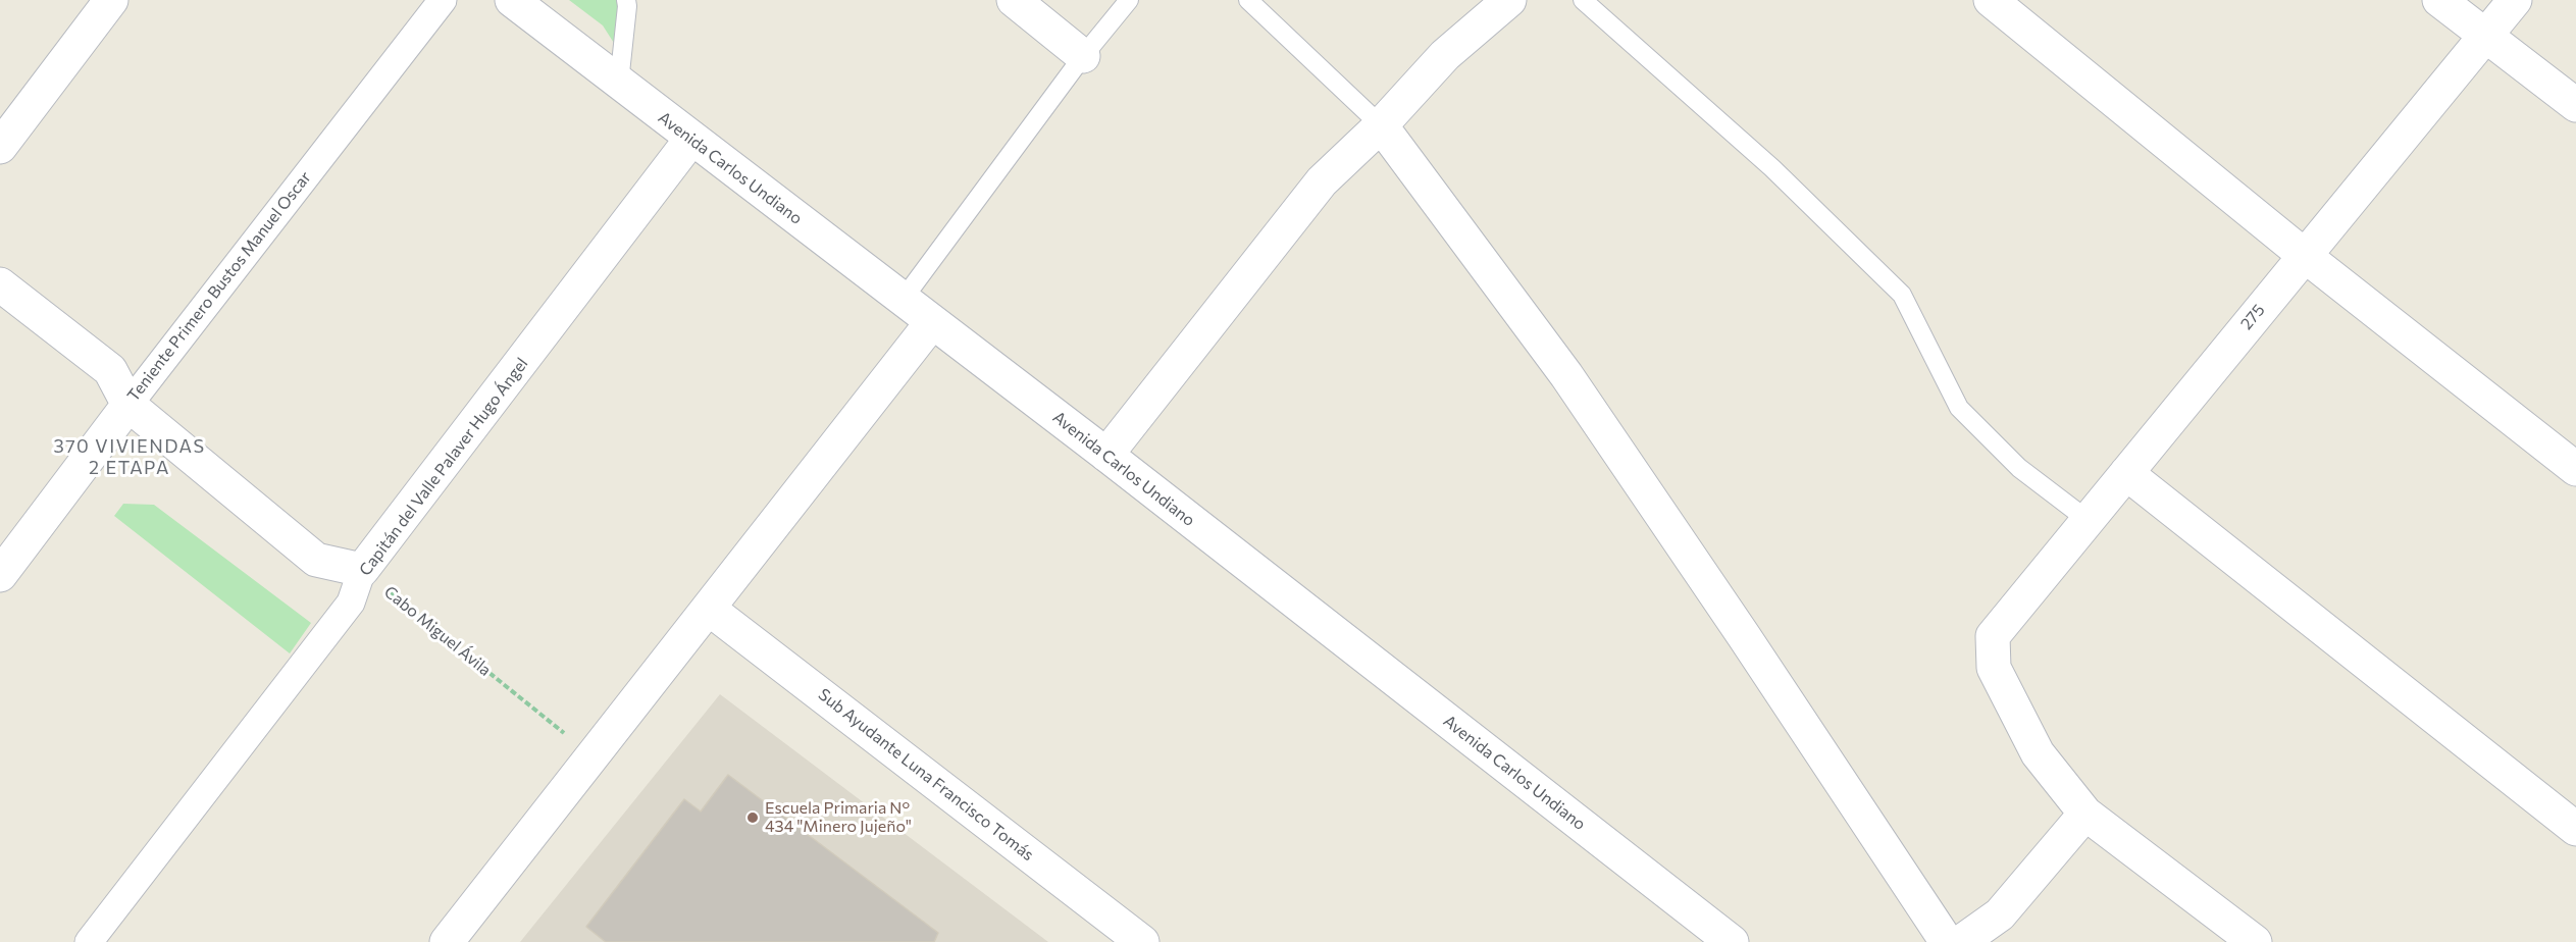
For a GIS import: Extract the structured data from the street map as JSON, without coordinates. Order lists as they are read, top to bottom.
{
  "streets": {
    "street": [
      "Avenida Carlos Undiano",
      "Teniente Primero Bustos Manuel Oscar",
      "275",
      "Capitán del Valle Palaver Hugo Ángel",
      "Sub Ayudante Luna Francisco Tomás"
    ],
    "path": ["Cabo Miguel Ávila"]
  },
  "crossings": [
    ["Avenida Carlos Undiano", "Capitán del Valle Palaver Hugo Ángel"],
    ["Capitán del Valle Palaver Hugo Ángel", "Cabo Miguel Ávila"]
  ],
  "districts": ["370 VIVIENDAS 2 ETAPA"],
  "places": ["Escuela Primaria N° 434 \"Minero Jujeño\""]
}
